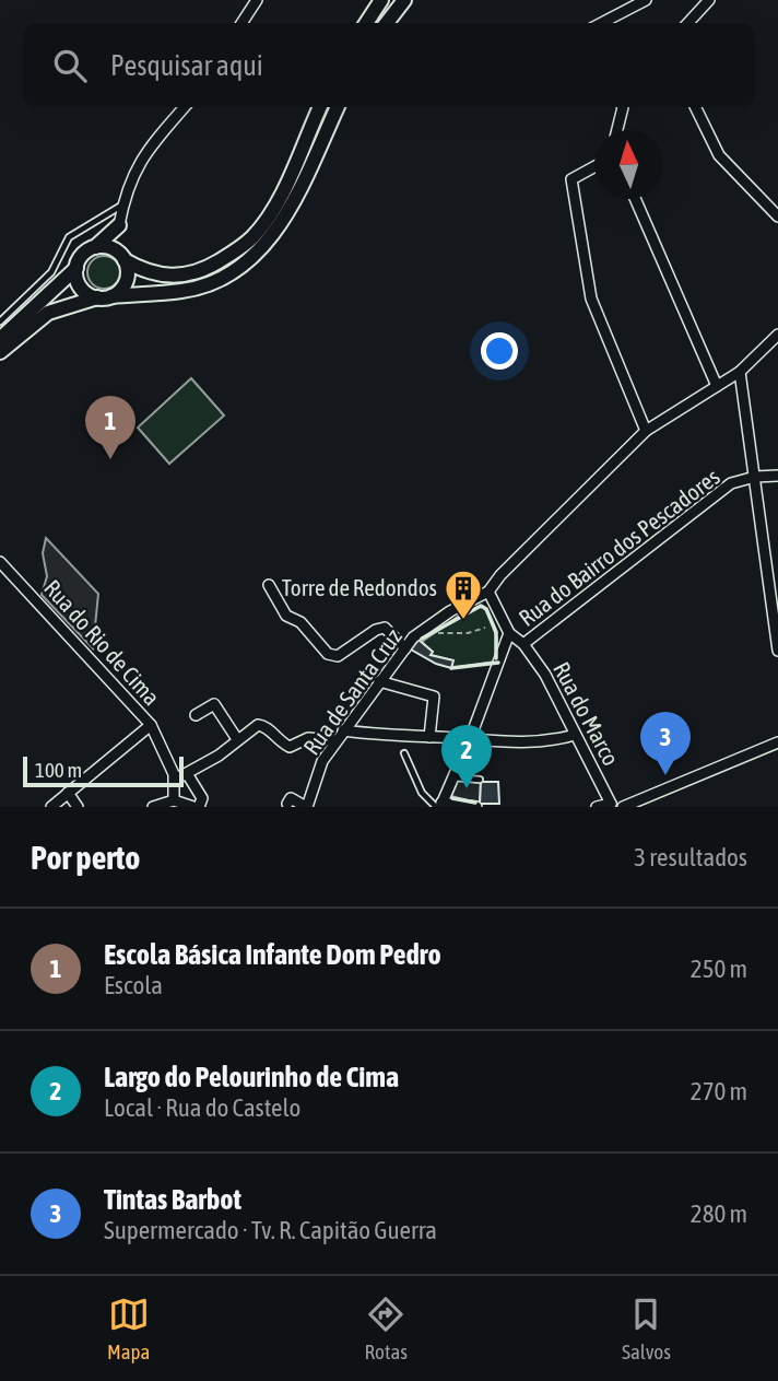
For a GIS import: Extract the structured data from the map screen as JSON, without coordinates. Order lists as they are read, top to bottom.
{
  "streets": {
    "street": [
      "Rua do Bairro dos Pescadores",
      "Rua do Rio de Cima",
      "Rua de Santa Cruz",
      "Rua do Marco"
    ]
  },
  "crossings": [
    ["Rua do Bairro dos Pescadores", "Rua do Marco"]
  ],
  "places": {
    "building": ["Torre de Redondos"]
  },
  "scale_bar": "100 m",
  "north": "top",
  "page": {
    "search": "Pesquisar aqui",
    "pins": ["1", "3", "2"],
    "scale": "100 m",
    "heading": ["Por perto", "3 resultados"],
    "list": [
      {
        "mark": "1",
        "name": "Escola Básica Infante Dom Pedro",
        "note": "Escola",
        "value": "250 m"
      },
      {
        "mark": "2",
        "name": "Largo do Pelourinho de Cima",
        "note": "Local · Rua do Castelo",
        "value": "270 m"
      },
      {
        "mark": "3",
        "name": "Tintas Barbot",
        "note": "Supermercado · Tv. R. Capitão Guerra",
        "value": "280 m"
      }
    ],
    "nav": ["Mapa", "Rotas", "Salvos"]
  }
}
